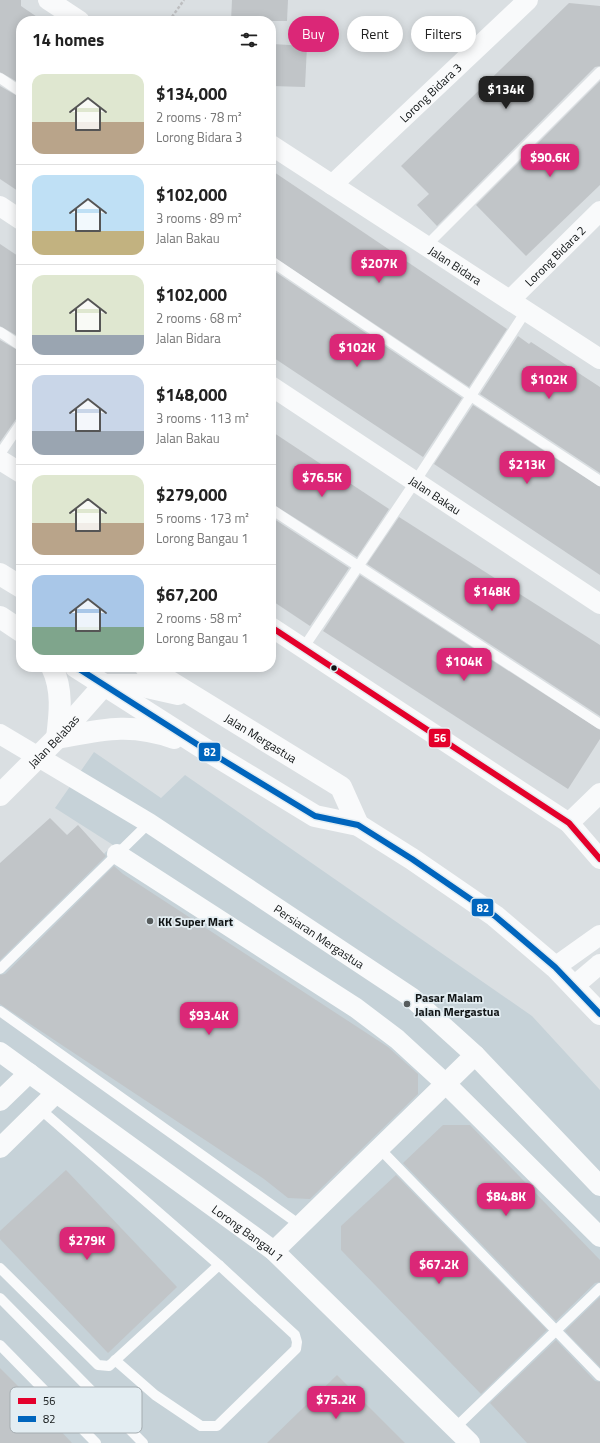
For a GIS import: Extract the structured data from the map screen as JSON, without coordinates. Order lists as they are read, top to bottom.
{
  "streets": {
    "main road": ["Jalan Mergastua", "Jalan Belabas"],
    "street": [
      "Lorong Bidara 3",
      "Lorong Bidara 2",
      "Jalan Bidara",
      "Jalan Bakau",
      "Persiaran Mergastua",
      "Lorong Bangau 1"
    ]
  },
  "crossings": [
    ["Lorong Bidara 3", "Jalan Bidara"],
    ["Lorong Bidara 2", "Jalan Bidara"],
    ["Jalan Belabas", "Persiaran Mergastua"]
  ],
  "places": ["KK Super Mart", "Pasar Malam Jalan Mergastua"],
  "lines": ["transit line 56", "transit line 82"],
  "legend": ["56", "82"],
  "page": {
    "chip": ["Buy", "Rent", "Filters"],
    "heading": "14 homes",
    "list": [
      {
        "name": "$134,000",
        "note": "2 rooms · 78 m² · Lorong Bidara 3"
      },
      {
        "name": "$102,000",
        "note": "3 rooms · 89 m² · Jalan Bakau"
      },
      {
        "name": "$102,000",
        "note": "2 rooms · 68 m² · Jalan Bidara"
      },
      {
        "name": "$148,000",
        "note": "3 rooms · 113 m² · Jalan Bakau"
      },
      {
        "name": "$279,000",
        "note": "5 rooms · 173 m² · Lorong Bangau 1"
      },
      {
        "name": "$67,200",
        "note": "2 rooms · 58 m² · Lorong Bangau 1"
      }
    ],
    "price": [
      "$134K",
      "$90.6K",
      "$207K",
      "$102K",
      "$102K",
      "$213K",
      "$76.5K",
      "$148K",
      "$104K",
      "$93.4K",
      "$84.8K",
      "$279K",
      "$67.2K",
      "$75.2K"
    ]
  }
}
